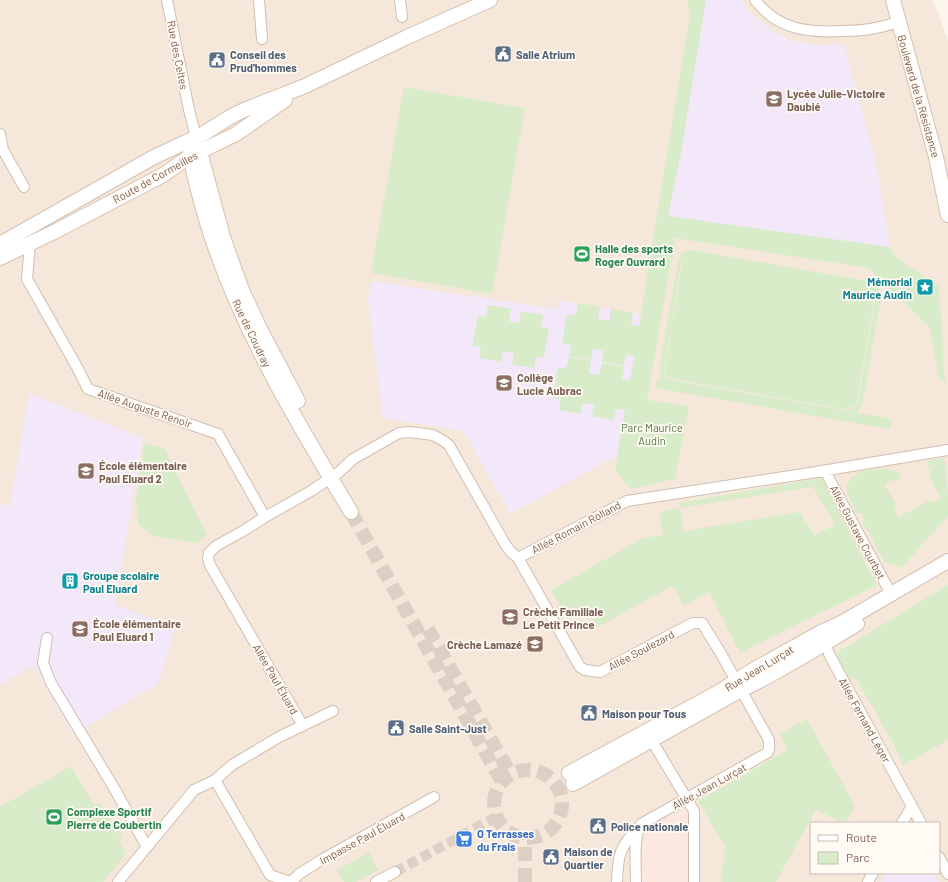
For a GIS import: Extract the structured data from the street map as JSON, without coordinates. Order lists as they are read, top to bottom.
{
  "streets": {
    "street": [
      "Rue des Celtes",
      "Boulevard de la Résistance",
      "Route de Cormeilles",
      "Rue de Coudray",
      "Allée Auguste Renoir",
      "Allée Romain Rolland",
      "Allée Gustave Courbet",
      "Allée Soulezard",
      "Rue Jean Lurçat",
      "Allée Paul Éluard",
      "Allée Fernand Léger",
      "Allée Jean Lurçat",
      "Impasse Paul Éluard"
    ]
  },
  "crossings": [
    ["Rue des Celtes", "Route de Cormeilles"],
    ["Rue des Celtes", "Rue de Coudray"],
    ["Route de Cormeilles", "Rue de Coudray"],
    ["Route de Cormeilles", "Allée Auguste Renoir"],
    ["Rue de Coudray", "Allée Romain Rolland"],
    ["Rue de Coudray", "Allée Paul Éluard"],
    ["Allée Auguste Renoir", "Allée Paul Éluard"],
    ["Allée Romain Rolland", "Allée Gustave Courbet"],
    ["Allée Romain Rolland", "Allée Soulezard"],
    ["Allée Romain Rolland", "Allée Paul Éluard"],
    ["Allée Gustave Courbet", "Rue Jean Lurçat"],
    ["Allée Soulezard", "Rue Jean Lurçat"],
    ["Allée Soulezard", "Allée Jean Lurçat"],
    ["Rue Jean Lurçat", "Allée Fernand Léger"],
    ["Rue Jean Lurçat", "Allée Jean Lurçat"]
  ],
  "parks": ["Parc Maurice Audin"],
  "places": {
    "public building": [
      "Salle Atrium",
      "Conseil des Prud'hommes",
      "Maison pour Tous",
      "Salle Saint-Just",
      "Police nationale",
      "Maison de Quartier"
    ],
    "school or university": [
      "Lycée Julie-Victoire Daubié",
      "Collège Lucie Aubrac",
      "École élémentaire Paul Eluard 2",
      "Crèche Familiale Le Petit Prince",
      "École élémentaire Paul Eluard 1",
      "Crèche Lamazé"
    ],
    "sports": ["Halle des sports Roger Ouvrard", "Complexe Sportif Pierre de Coubertin"],
    "place": ["Mémorial Maurice Audin"],
    "building": ["Groupe scolaire Paul Eluard"],
    "supermarket": ["O Terrasses du Frais"]
  },
  "legend": ["Route", "Parc"]
}
